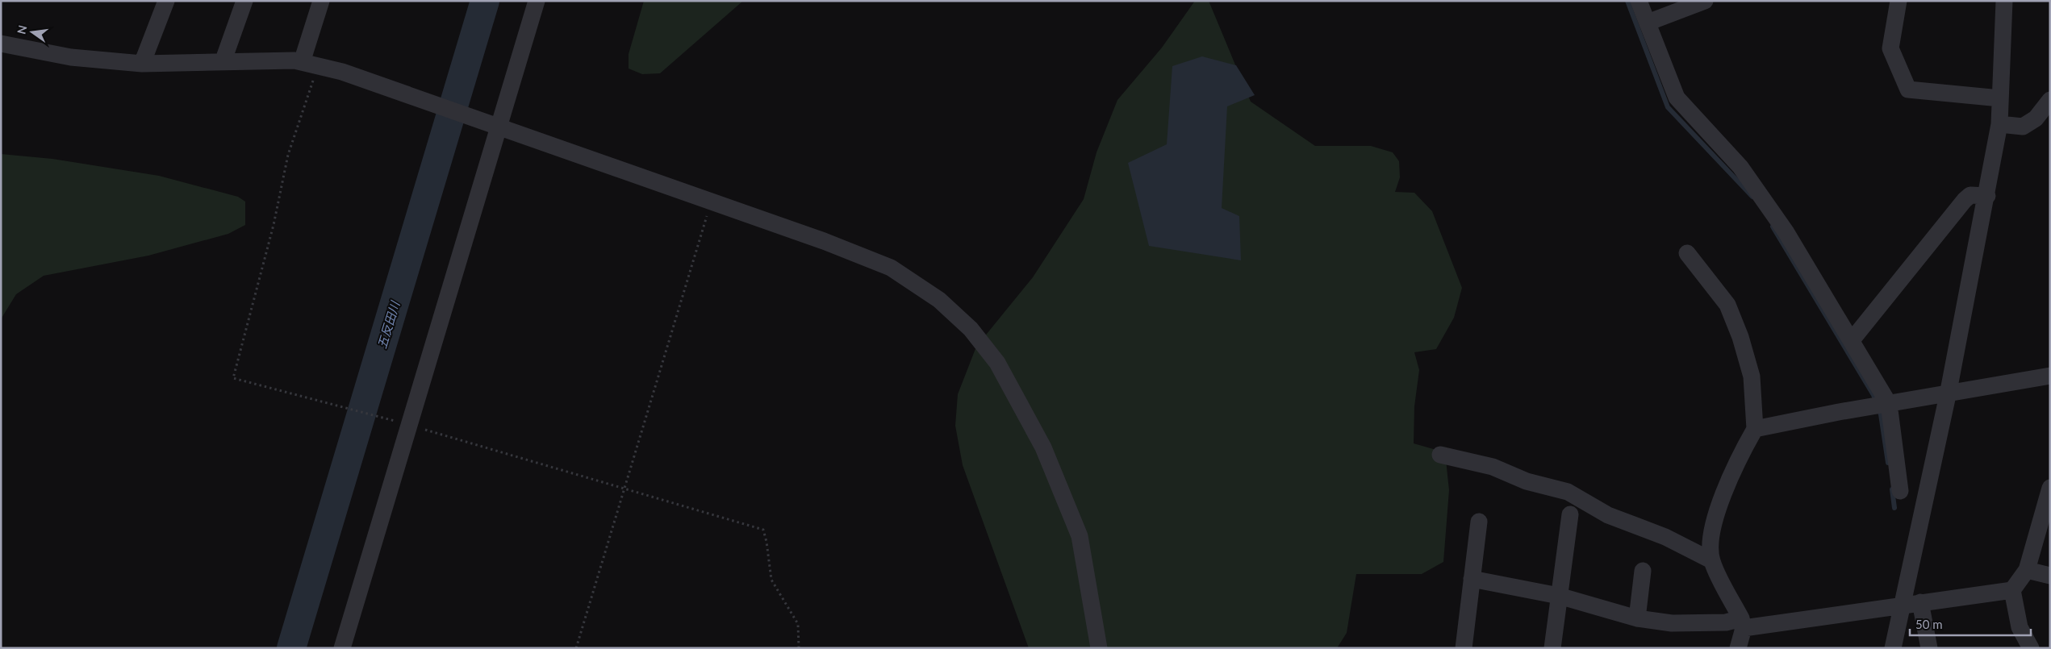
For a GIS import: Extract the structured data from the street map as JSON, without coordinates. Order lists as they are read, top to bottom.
{
  "water": ["五反田川"],
  "scale_bar": "50 m",
  "north": "left"
}
